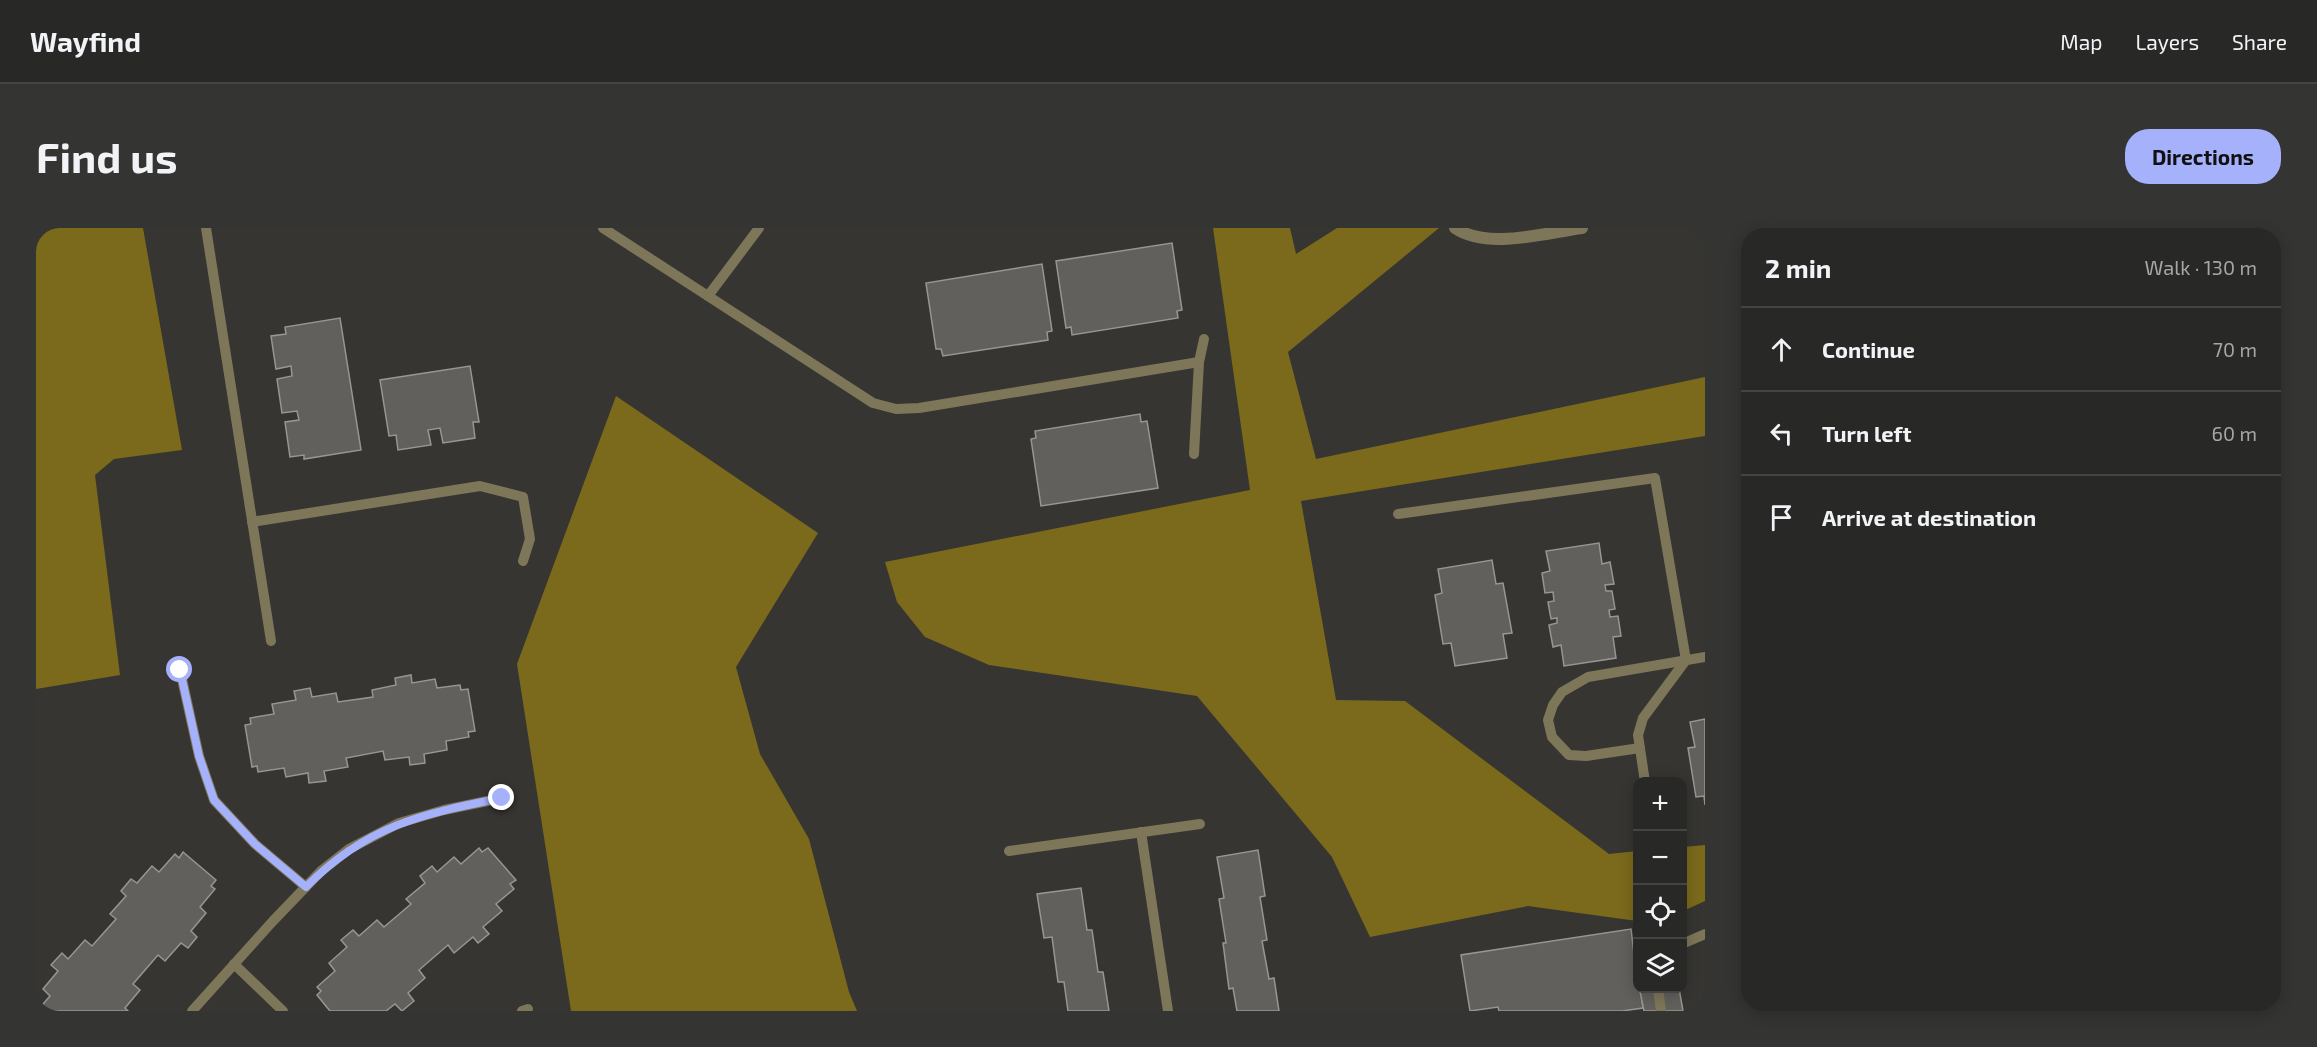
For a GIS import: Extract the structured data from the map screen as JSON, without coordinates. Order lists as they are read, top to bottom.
{
  "page": {
    "header": "Wayfind",
    "nav": ["Map", "Layers", "Share"],
    "buttons": "Directions",
    "title": "Find us",
    "heading": ["2 min", "Walk · 130 m"],
    "list": [
      ["Continue", "70 m"],
      ["Turn left", "60 m"],
      "Arrive at destination"
    ],
    "map_buttons": ["+", "−"]
  }
}
